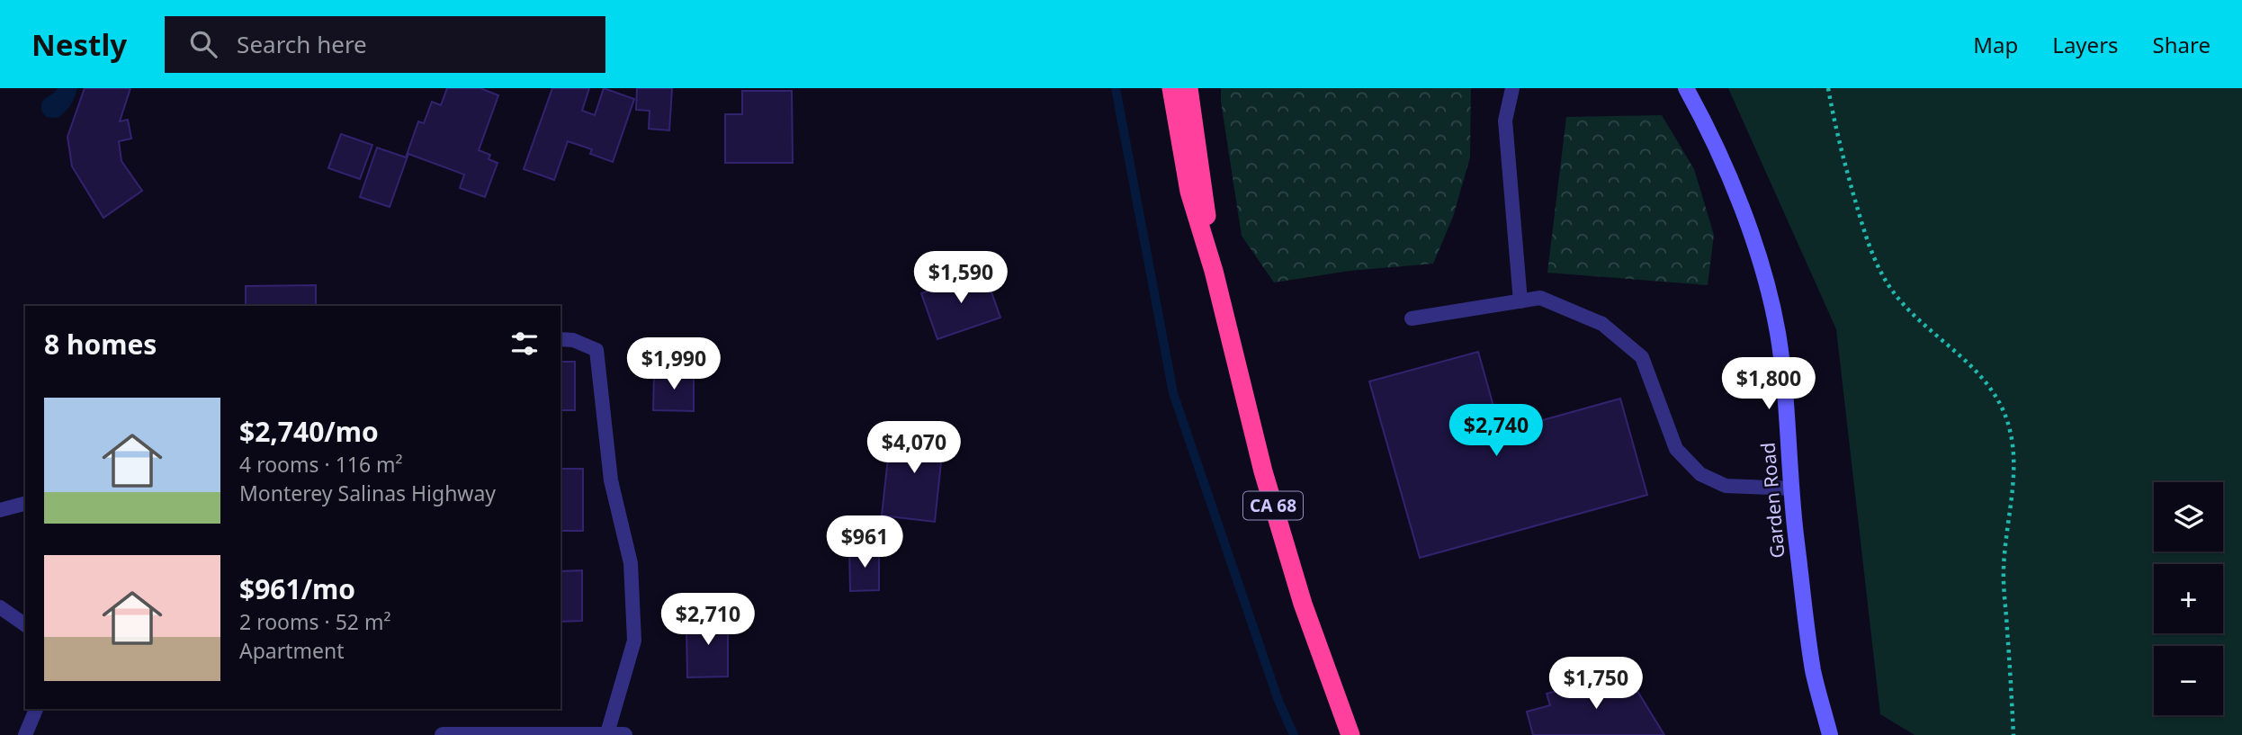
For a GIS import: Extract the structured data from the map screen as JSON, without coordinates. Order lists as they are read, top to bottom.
{
  "streets": {
    "highway": ["CA 68"],
    "street": ["Garden Road"]
  },
  "page": {
    "header": "Nestly",
    "search": "Search here",
    "nav": ["Map", "Layers", "Share"],
    "price": [
      "$1,590",
      "$1,990",
      "$1,800",
      "$2,740",
      "$4,070",
      "$961",
      "$2,710",
      "$1,750"
    ],
    "heading": "8 homes",
    "list": [
      {
        "name": "$2,740/mo",
        "note": "4 rooms · 116 m² · Monterey Salinas Highway"
      },
      {
        "name": "$961/mo",
        "note": "2 rooms · 52 m² · Apartment"
      }
    ],
    "map_buttons": ["+", "−"]
  }
}
